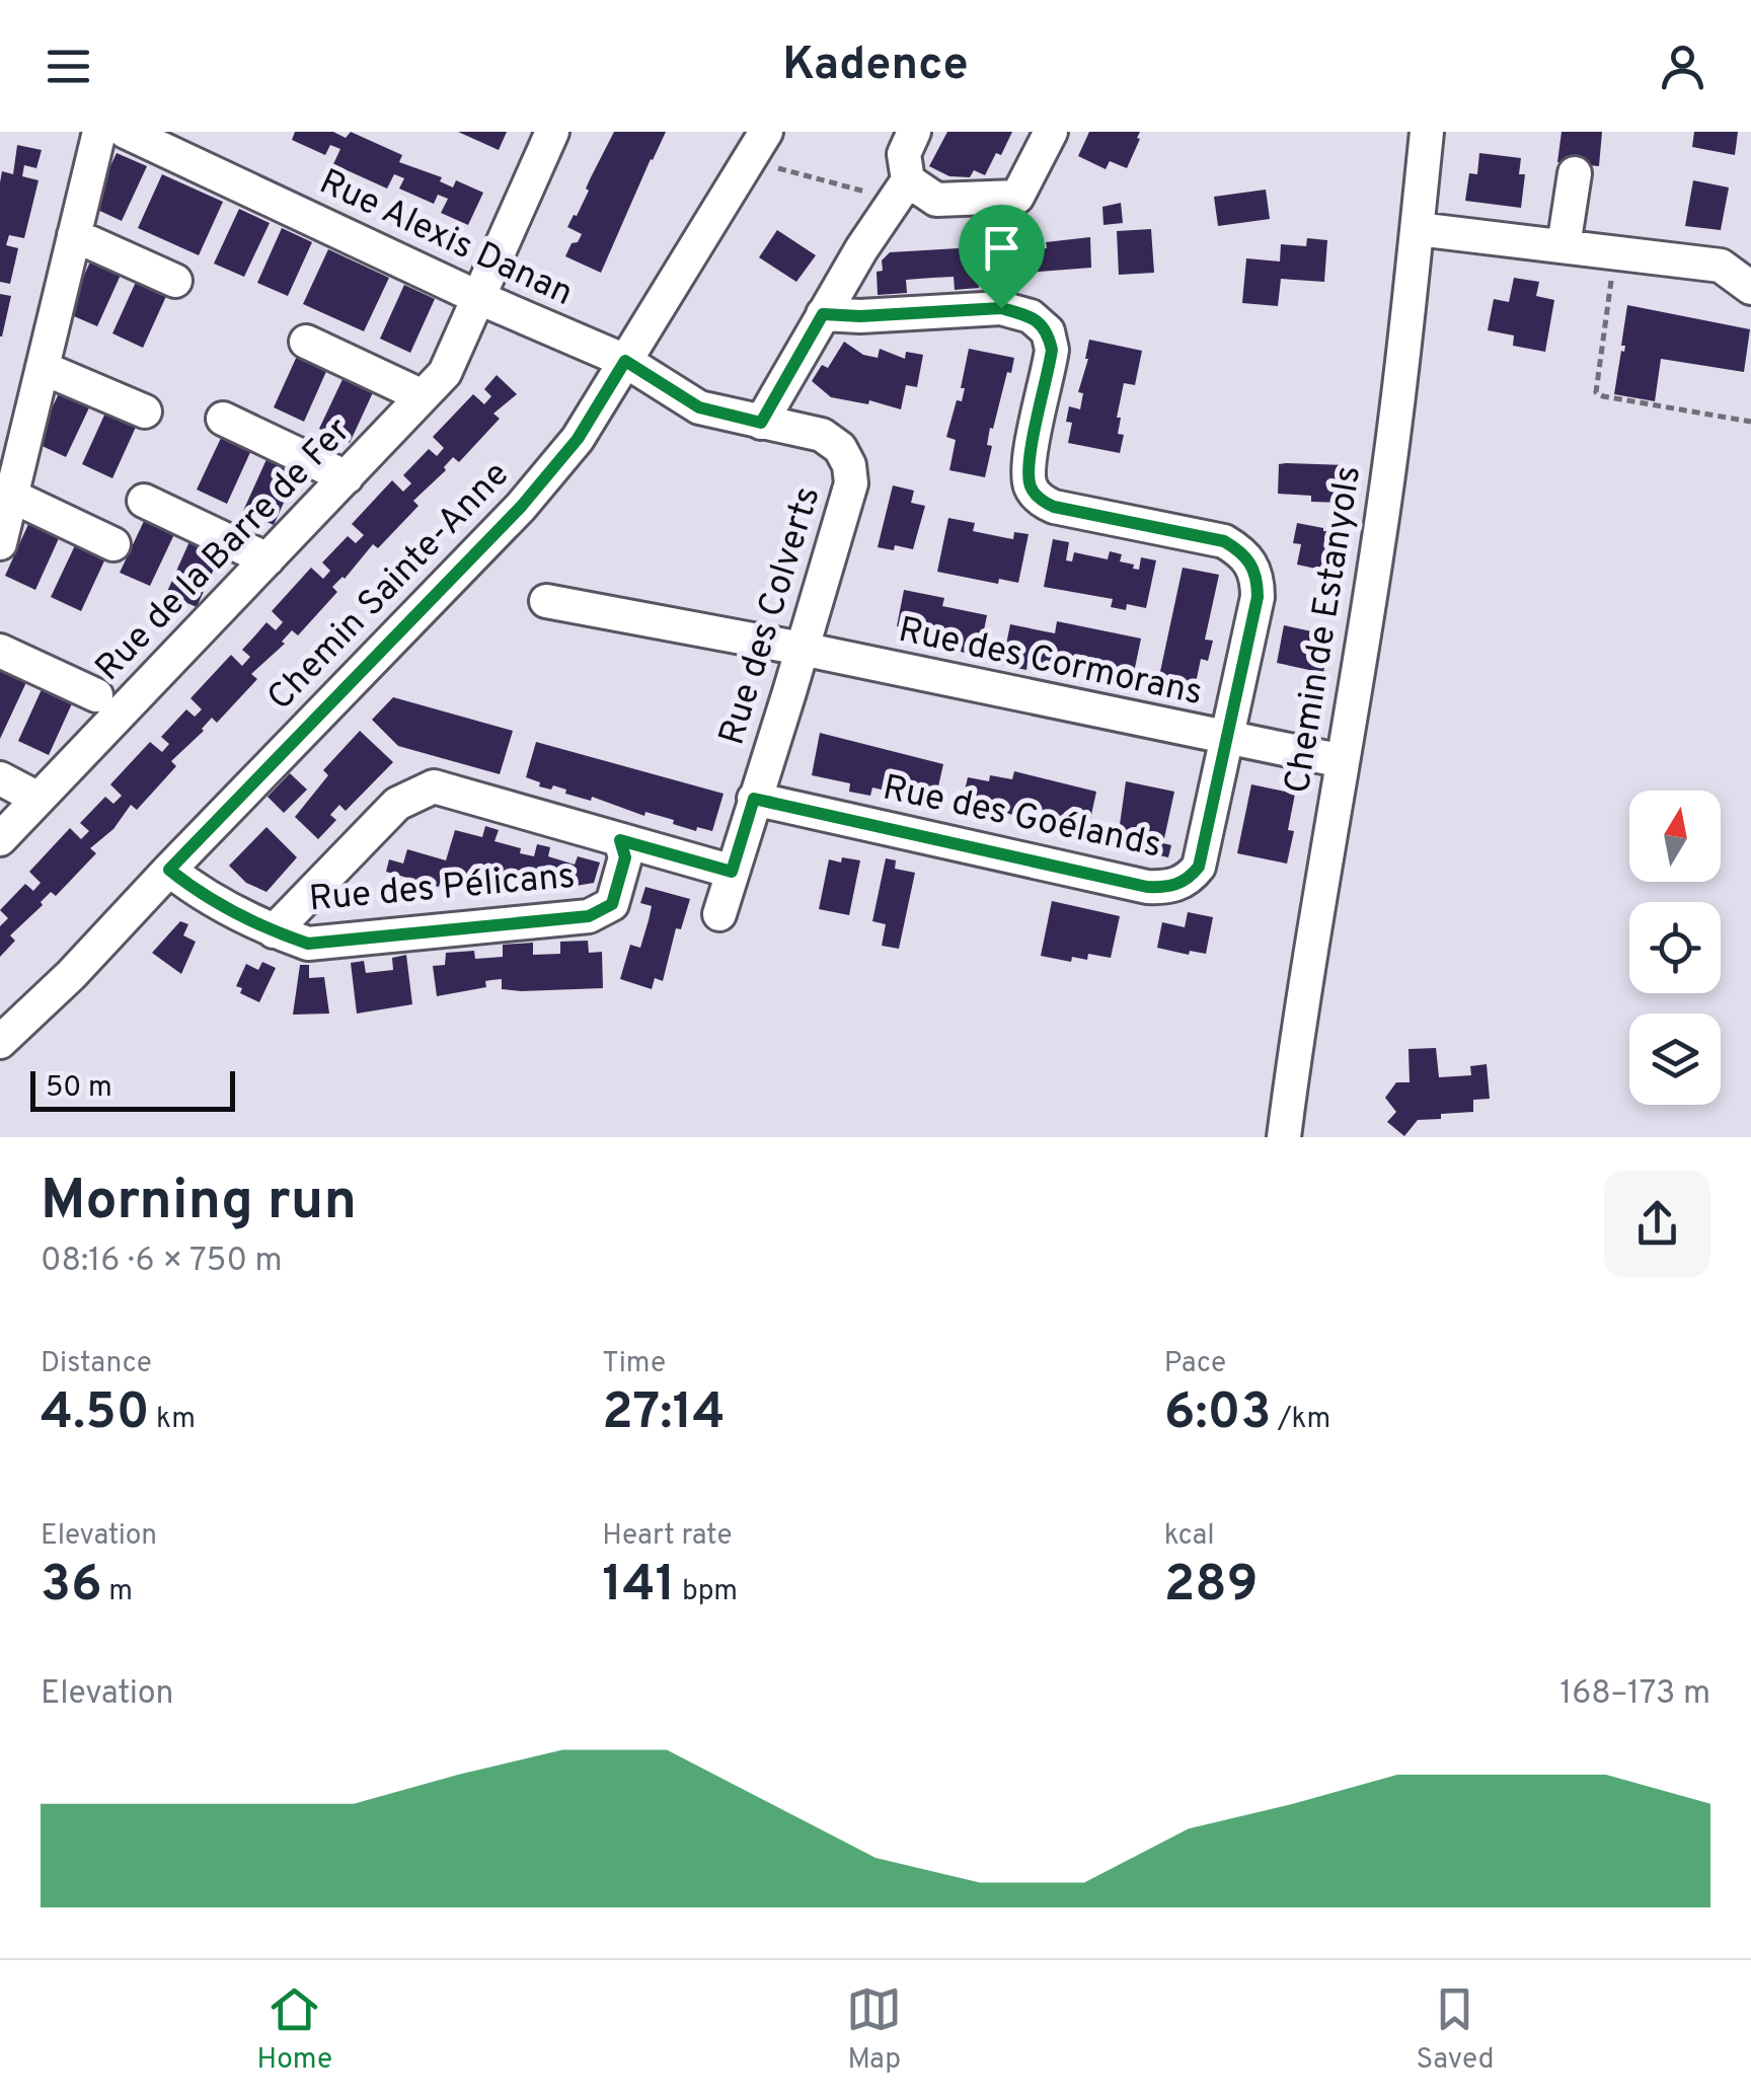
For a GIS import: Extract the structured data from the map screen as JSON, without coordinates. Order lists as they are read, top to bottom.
{
  "streets": {
    "street": [
      "Rue Alexis Danan",
      "Rue de la Barre de Fer",
      "Chemin Sainte-Anne",
      "Rue des Colverts",
      "Chemin de Estanyols",
      "Rue des Cormorans",
      "Rue des Goélands",
      "Rue des Pélicans"
    ]
  },
  "crossings": [
    ["Rue Alexis Danan", "Rue de la Barre de Fer"],
    ["Rue Alexis Danan", "Chemin Sainte-Anne"],
    ["Rue Alexis Danan", "Rue des Colverts"],
    ["Chemin Sainte-Anne", "Rue des Colverts"],
    ["Chemin Sainte-Anne", "Rue des Pélicans"],
    ["Rue des Colverts", "Rue des Cormorans"],
    ["Rue des Colverts", "Rue des Goélands"],
    ["Chemin de Estanyols", "Rue des Cormorans"],
    ["Rue des Cormorans", "Rue des Goélands"]
  ],
  "scale_bar": "50 m",
  "north": "top",
  "page": {
    "header": "Kadence",
    "scale": "50 m",
    "heading": ["Morning run", "08:16 · 6 × 750 m"],
    "stats": [
      ["Distance", "4.50 km"],
      ["Time", "27:14"],
      ["Pace", "6:03 /km"],
      ["Elevation", "36 m"],
      ["Heart rate", "141 bpm"],
      ["kcal", "289"]
    ],
    "chart": ["Elevation", "168–173 m"],
    "tabs": ["Home", "Map", "Saved"]
  }
}
